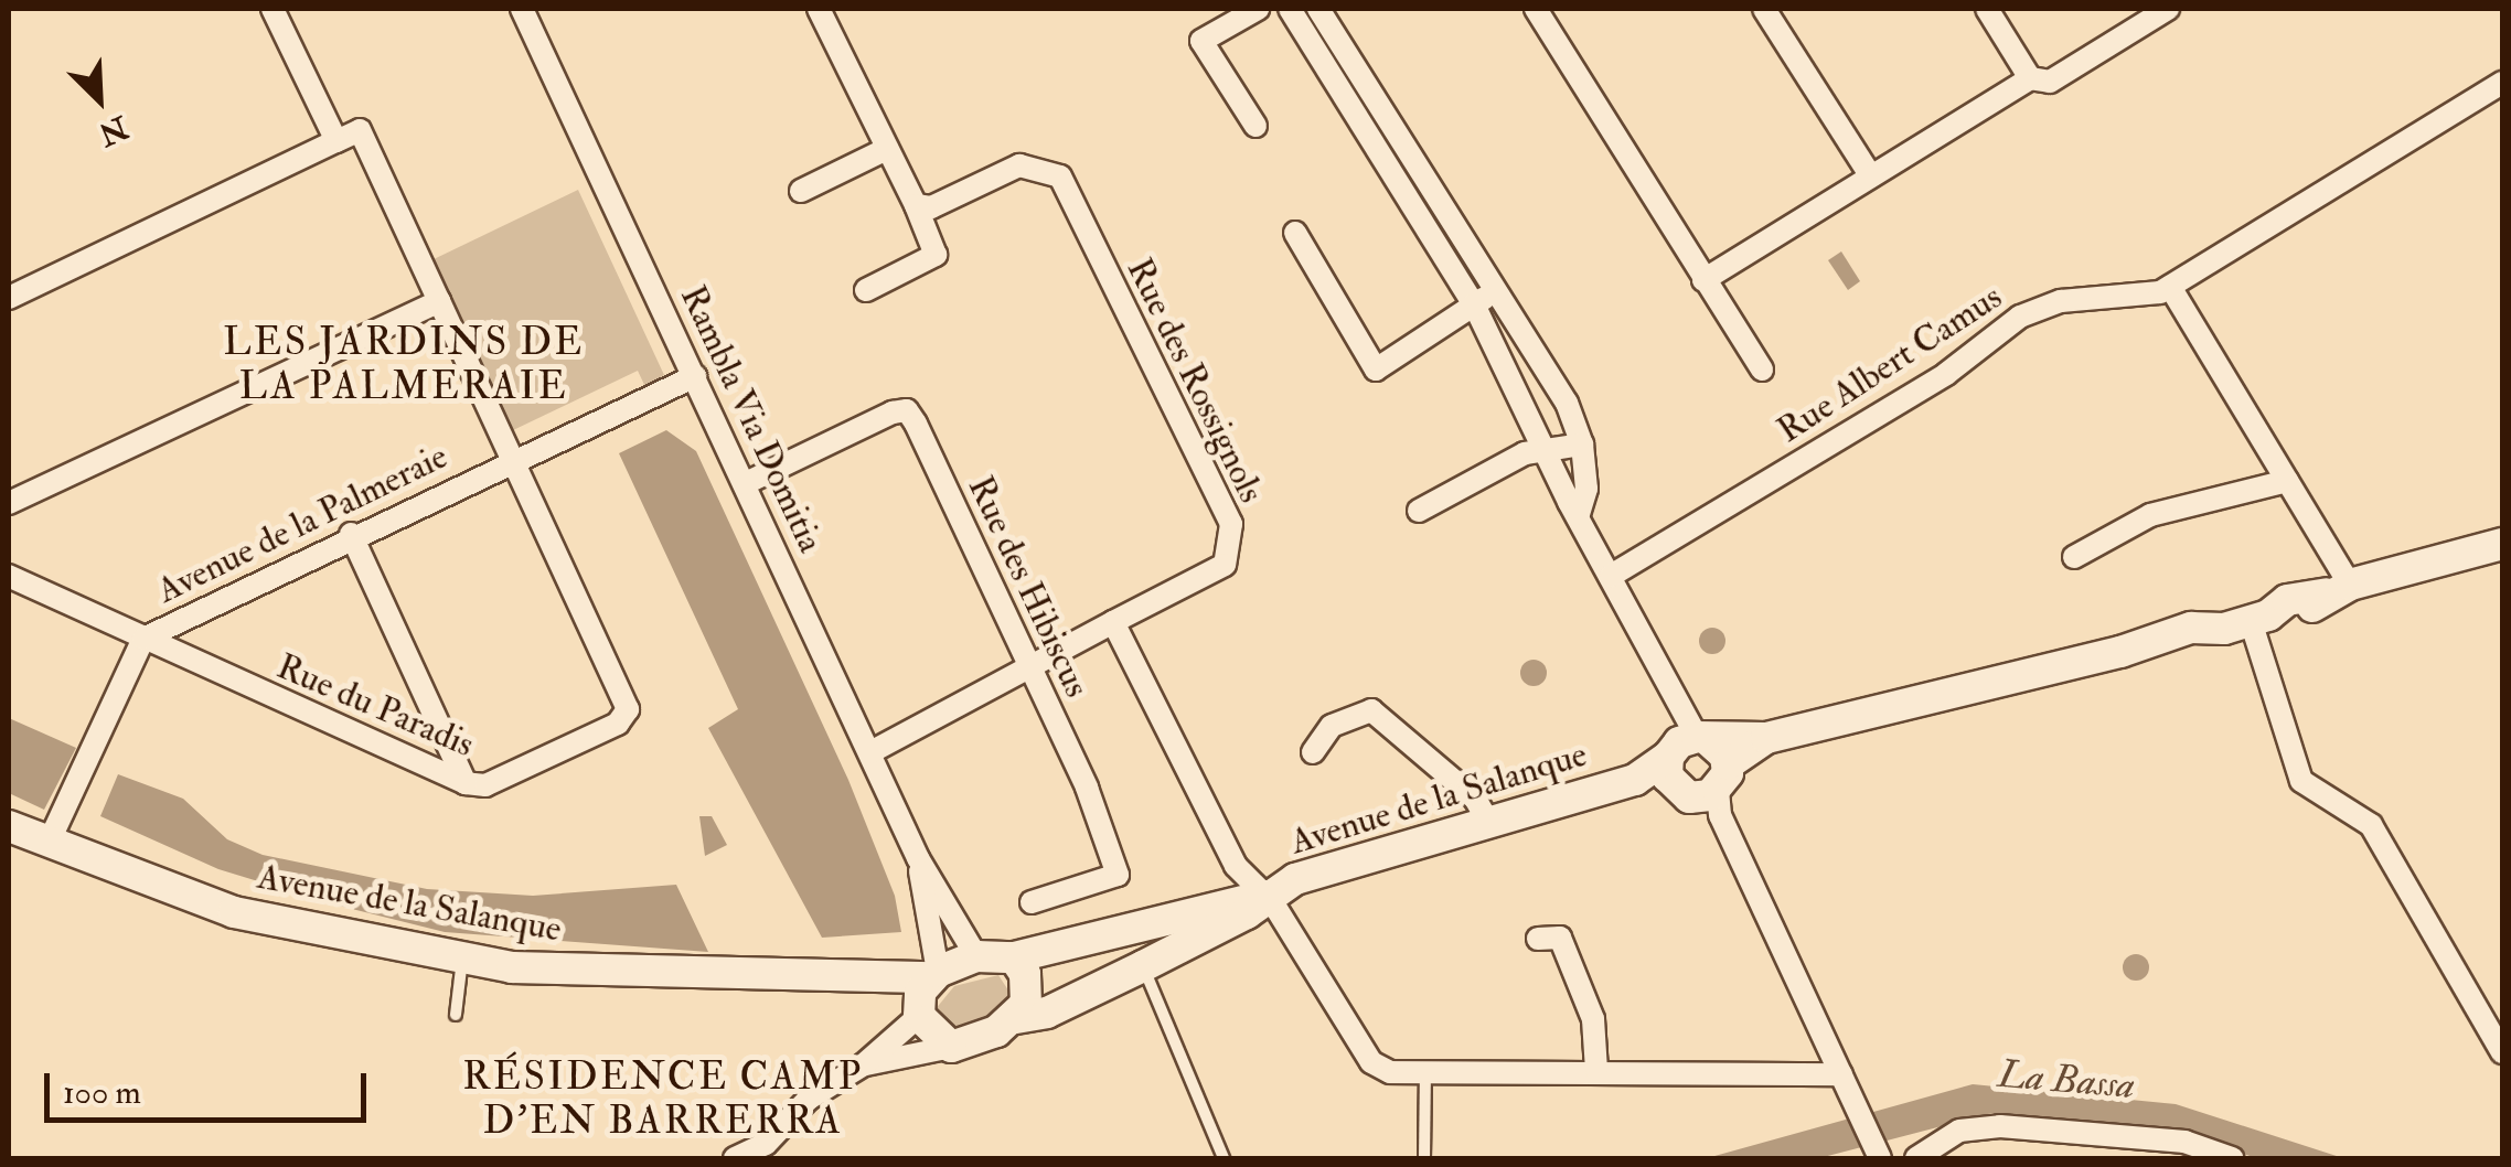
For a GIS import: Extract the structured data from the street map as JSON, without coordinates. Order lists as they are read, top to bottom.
{
  "streets": {
    "street": [
      "Rue Albert Camus",
      "Rue des Rossignols",
      "Rambla Via Domitia",
      "Avenue de la Palmeraie",
      "Rue des Hibiscus",
      "Rue du Paradis",
      "Avenue de la Salanque"
    ]
  },
  "crossings": [
    ["Rambla Via Domitia", "Avenue de la Palmeraie"],
    ["Rambla Via Domitia", "Rue des Hibiscus"],
    ["Rambla Via Domitia", "Avenue de la Salanque"],
    ["Avenue de la Palmeraie", "Rue du Paradis"],
    ["Avenue de la Palmeraie", "Avenue de la Salanque"]
  ],
  "districts": ["LES JARDINS DE LA PALMERAIE", "RÉSIDENCE CAMP D'EN BARRERRA"],
  "water": ["La Bassa"],
  "scale_bar": "100 m",
  "north": "bottom right"
}
